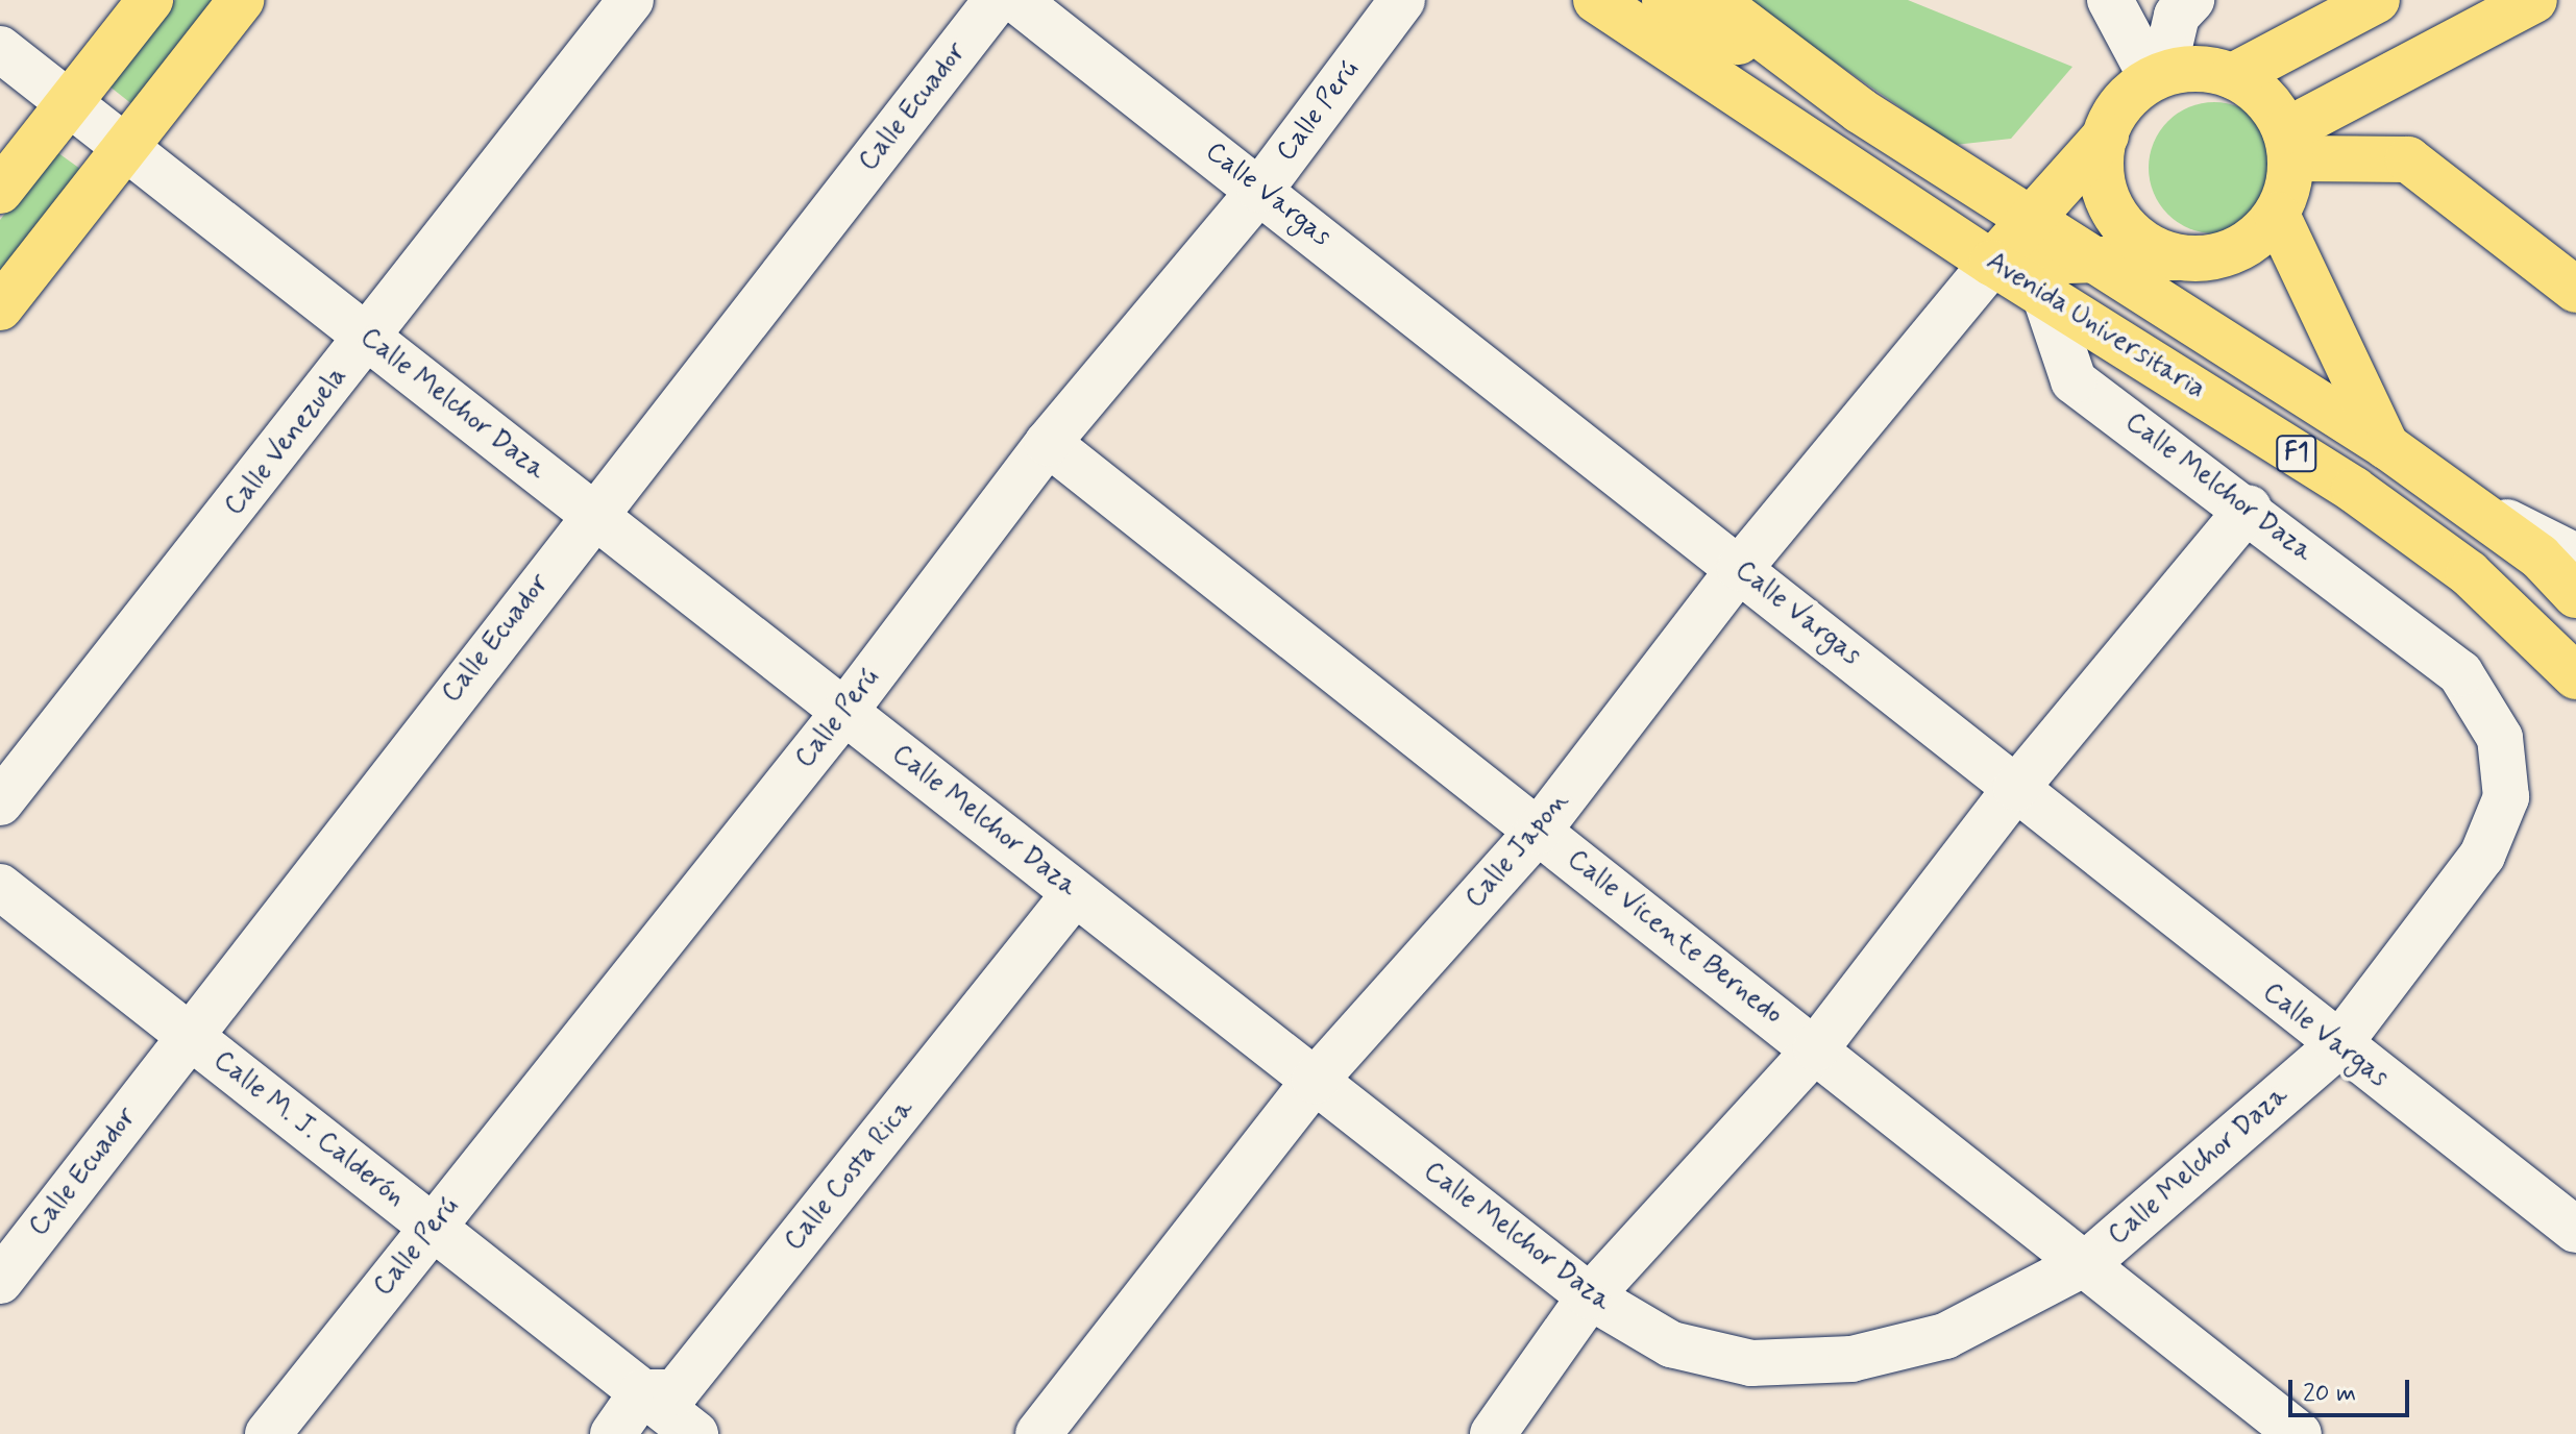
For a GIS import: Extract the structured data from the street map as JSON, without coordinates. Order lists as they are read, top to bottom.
{
  "streets": {
    "main road": ["Avenida Universitaria", "F1"],
    "street": [
      "Calle Ecuador",
      "Calle Perú",
      "Calle Vargas",
      "Calle Melchor Daza",
      "Calle Venezuela",
      "Calle Japon",
      "Calle Vicente Bernedo",
      "Calle M. J. Calderón",
      "Calle Costa Rica"
    ]
  },
  "crossings": [
    ["Calle Ecuador", "Calle Melchor Daza"],
    ["Calle Ecuador", "Calle M. J. Calderón"],
    ["Calle Perú", "Calle Vargas"],
    ["Calle Perú", "Calle Melchor Daza"],
    ["Calle Perú", "Calle Vicente Bernedo"],
    ["Calle Perú", "Calle M. J. Calderón"],
    ["Calle Vargas", "Calle Melchor Daza"],
    ["Calle Vargas", "Calle Japon"],
    ["Avenida Universitaria", "Calle Melchor Daza"],
    ["Avenida Universitaria", "F1"],
    ["Avenida Universitaria", "Calle Japon"],
    ["Calle Melchor Daza", "Calle Venezuela"],
    ["Calle Melchor Daza", "Calle Japon"],
    ["Calle Melchor Daza", "Calle Vicente Bernedo"],
    ["Calle Melchor Daza", "Calle Costa Rica"],
    ["Calle Japon", "Calle Vicente Bernedo"],
    ["Calle M. J. Calderón", "Calle Costa Rica"]
  ],
  "scale_bar": "20 m"
}
